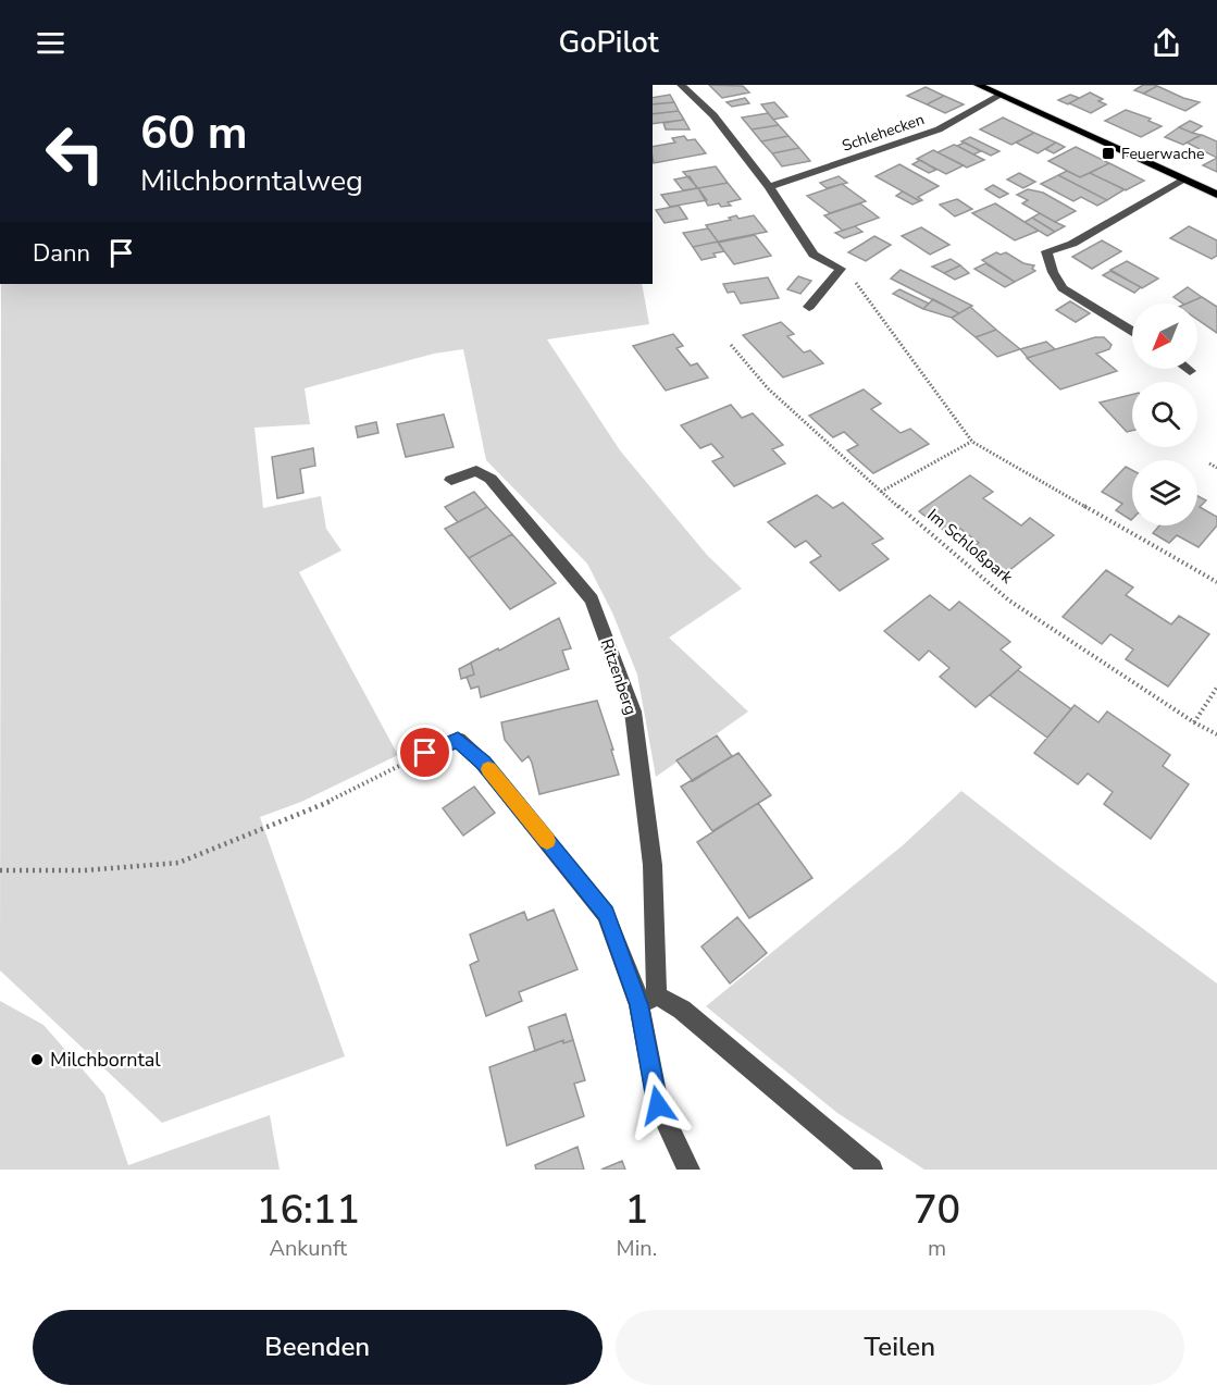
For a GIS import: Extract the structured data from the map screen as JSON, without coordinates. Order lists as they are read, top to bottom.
{
  "streets": {
    "street": ["Schlehecken", "Ritzenberg"],
    "path": ["Im Schloßpark"]
  },
  "places": {
    "transit": ["Feuerwache"],
    "other": ["Milchborntal"]
  },
  "north": "bottom left",
  "page": {
    "header": "GoPilot",
    "turn": ["60 m", "Milchborntalweg"],
    "then": "Dann",
    "eta": [
      "16:11",
      "Ankunft",
      "1",
      "Min.",
      "70",
      "m"
    ],
    "buttons": ["Beenden", "Teilen"]
  }
}
